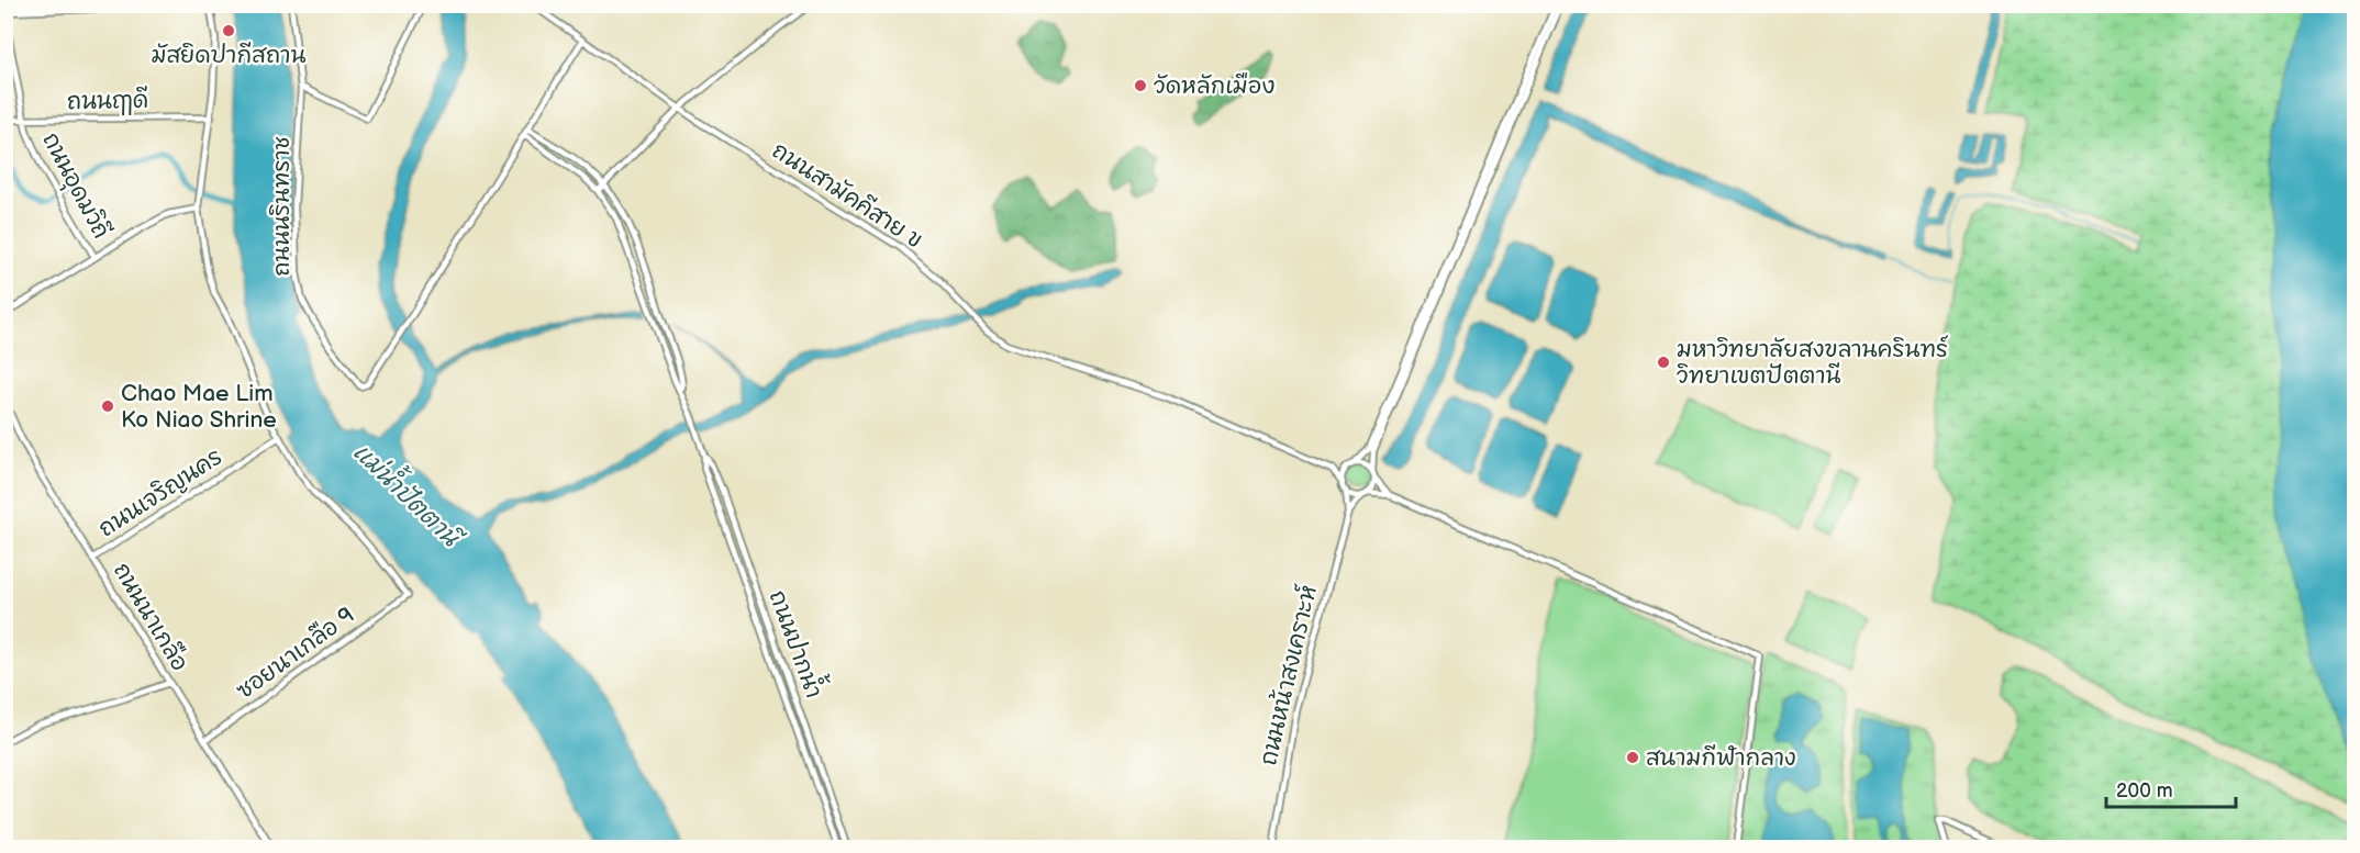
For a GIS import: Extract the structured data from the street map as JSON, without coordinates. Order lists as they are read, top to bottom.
{
  "streets": {
    "street": [
      "ถนนฤๅดี",
      "ถนนอุดมวิถี",
      "ถนนสามัคคีสาย ข",
      "ถนนนรินทราช",
      "ถนนเจริญนคร",
      "ถนนนาเกลือ",
      "ถนนปากน้ำ",
      "ซอยนาเกลือ 9",
      "ถนนหน้าสงเคราะห์"
    ]
  },
  "crossings": [
    ["ถนนฤๅดี", "ถนนอุดมวิถี"],
    ["ถนนสามัคคีสาย ข", "ถนนหน้าสงเคราะห์"],
    ["ถนนนรินทราช", "ถนนปากน้ำ"],
    ["ถนนเจริญนคร", "ถนนนาเกลือ"],
    ["ถนนเจริญนคร", "ซอยนาเกลือ 9"],
    ["ถนนนาเกลือ", "ซอยนาเกลือ 9"]
  ],
  "water": ["แม่น้ำปัตตานี"],
  "places": [
    "มัสยิดปากีสถาน",
    "วัดหลักเมือง",
    "มหาวิทยาลัยสงขลานครินทร์ วิทยาเขตปัตตานี",
    "Chao Mae Lim Ko Niao Shrine",
    "สนามกีฬากลาง"
  ],
  "scale_bar": "200 m"
}
